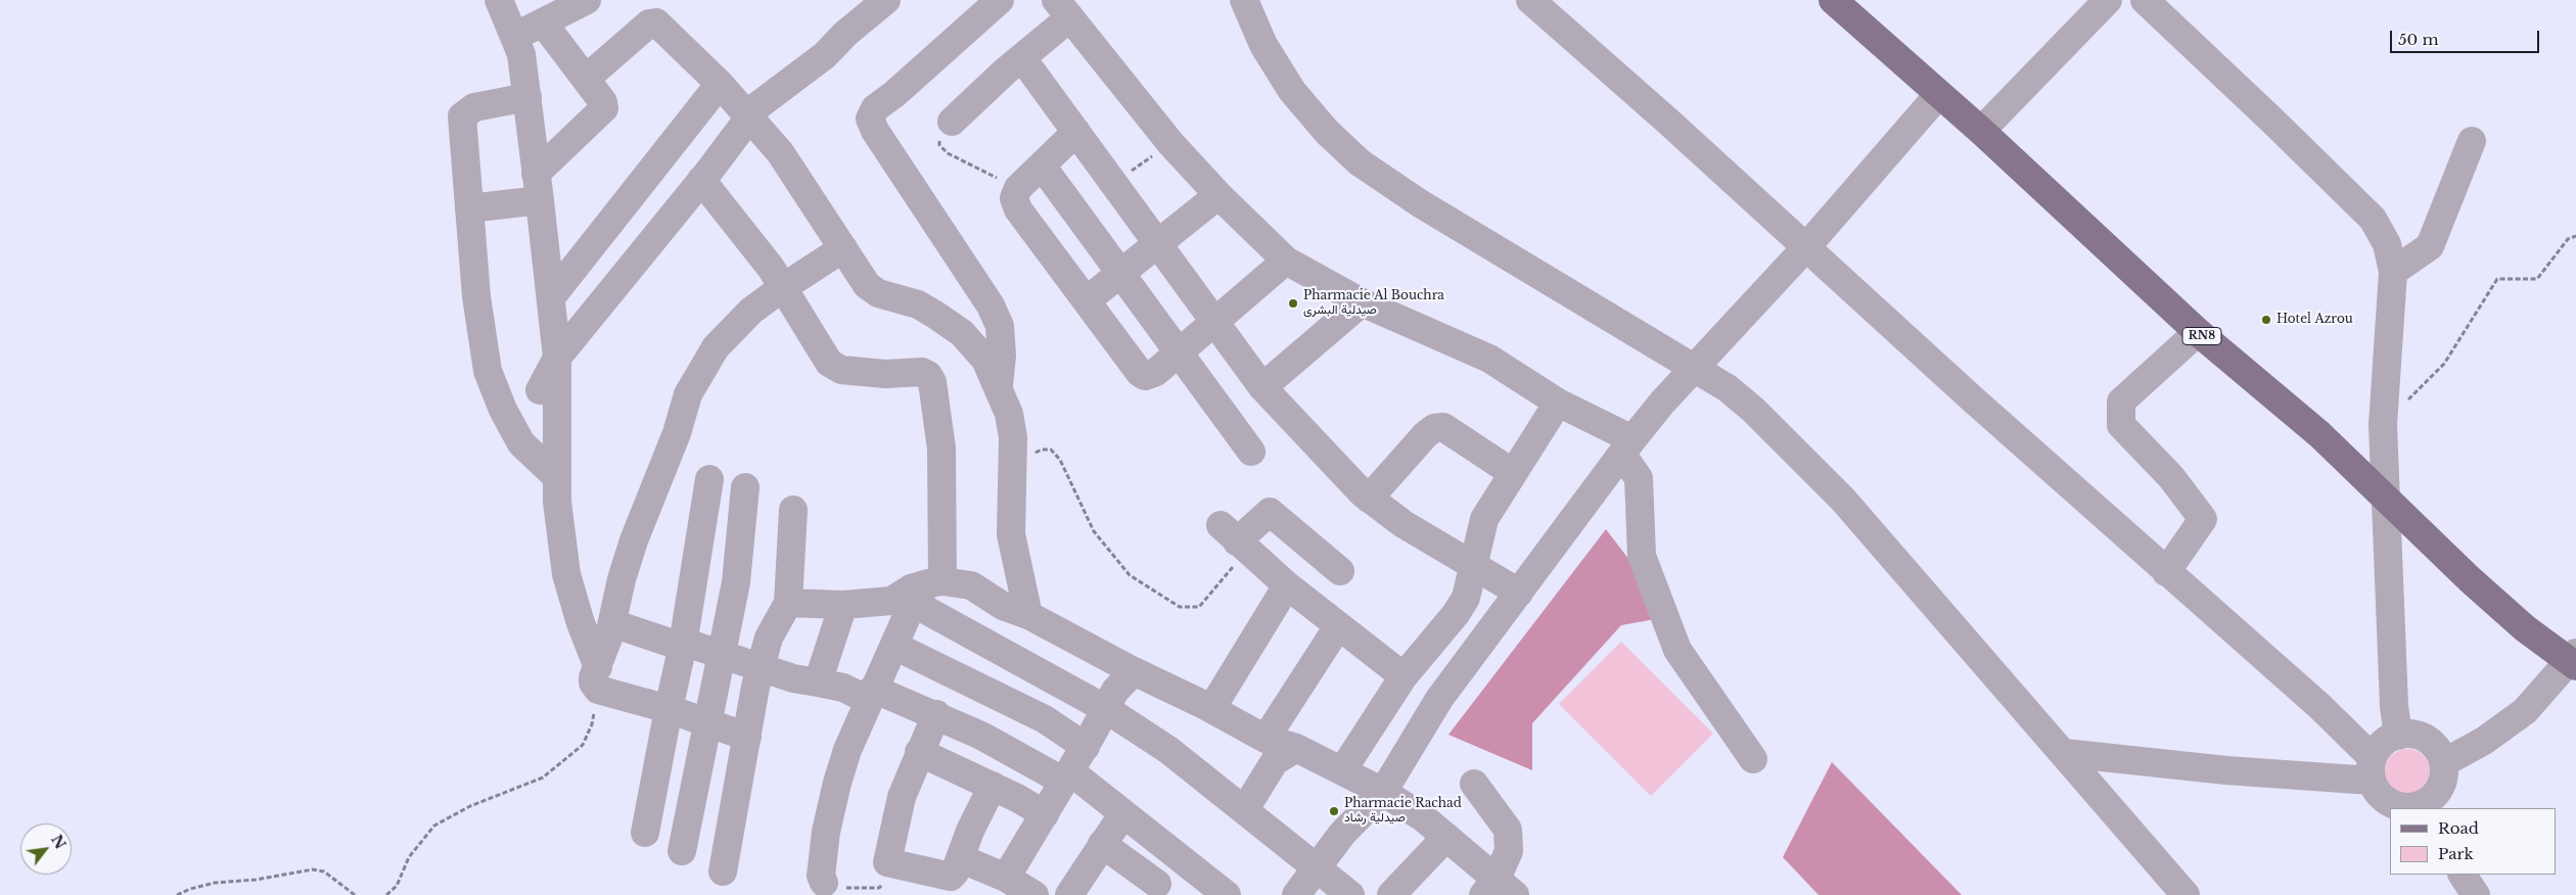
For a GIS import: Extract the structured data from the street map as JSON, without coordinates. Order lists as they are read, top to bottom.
{
  "streets": {
    "main road": ["RN8"]
  },
  "places": ["Pharmacie Al Bouchra صيدلية البشرى", "Hotel Azrou", "Pharmacie Rachad صيدلية رشاد"],
  "legend": ["Road", "Park"],
  "scale_bar": "50 m",
  "north": "top right"
}
